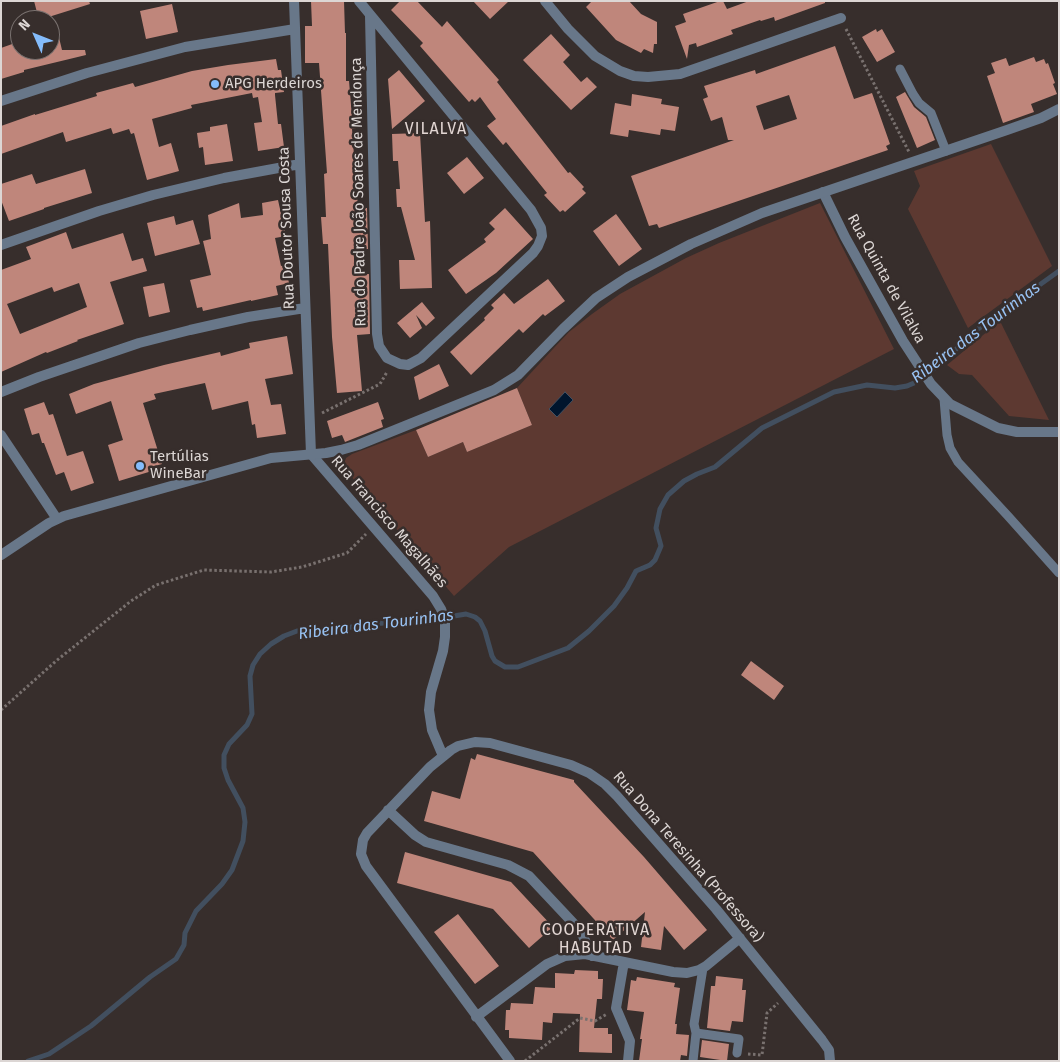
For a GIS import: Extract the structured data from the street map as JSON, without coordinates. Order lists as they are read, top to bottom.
{
  "streets": {
    "street": [
      "Rua do Padre João Soares de Mendonça",
      "Rua Doutor Sousa Costa",
      "Rua Quinta de Vilalva",
      "Rua Francisco Magalhães",
      "Rua Dona Teresinha (Professora)"
    ]
  },
  "crossings": [
    ["Rua Doutor Sousa Costa", "Rua Francisco Magalhães"],
    ["Rua Francisco Magalhães", "Rua Dona Teresinha (Professora)"]
  ],
  "districts": ["VILALVA", "COOPERATIVA HABUTAD"],
  "water": ["Ribeira das Tourinhas"],
  "places": ["APG Herdeiros", "Tertúlias WineBar"],
  "north": "top left"
}
